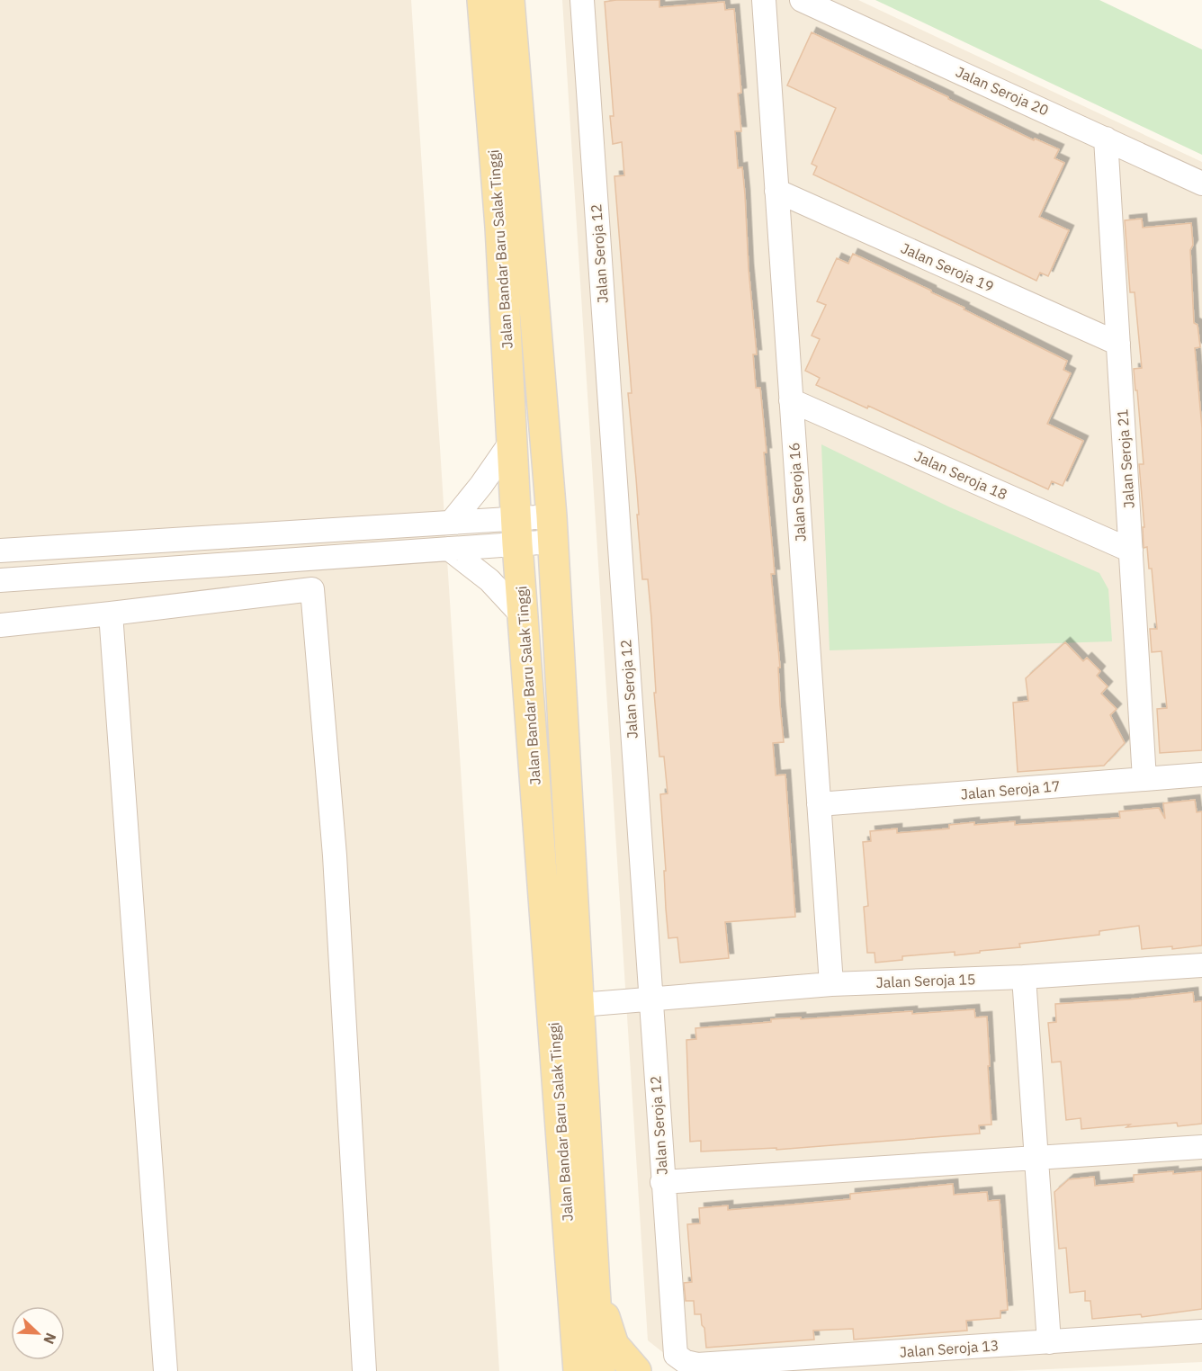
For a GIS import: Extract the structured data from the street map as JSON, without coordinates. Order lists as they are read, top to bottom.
{
  "streets": {
    "main road": ["Jalan Bandar Baru Salak Tinggi"],
    "street": [
      "Jalan Seroja 20",
      "Jalan Seroja 12",
      "Jalan Seroja 19",
      "Jalan Seroja 21",
      "Jalan Seroja 18",
      "Jalan Seroja 16",
      "Jalan Seroja 17",
      "Jalan Seroja 15",
      "Jalan Seroja 13"
    ]
  },
  "crossings": [
    ["Jalan Seroja 20", "Jalan Seroja 21"],
    ["Jalan Bandar Baru Salak Tinggi", "Jalan Seroja 15"],
    ["Jalan Seroja 12", "Jalan Seroja 15"],
    ["Jalan Seroja 12", "Jalan Seroja 13"],
    ["Jalan Seroja 19", "Jalan Seroja 21"],
    ["Jalan Seroja 19", "Jalan Seroja 16"],
    ["Jalan Seroja 21", "Jalan Seroja 18"],
    ["Jalan Seroja 21", "Jalan Seroja 17"],
    ["Jalan Seroja 18", "Jalan Seroja 16"],
    ["Jalan Seroja 16", "Jalan Seroja 17"],
    ["Jalan Seroja 16", "Jalan Seroja 15"]
  ],
  "north": "bottom right"
}
